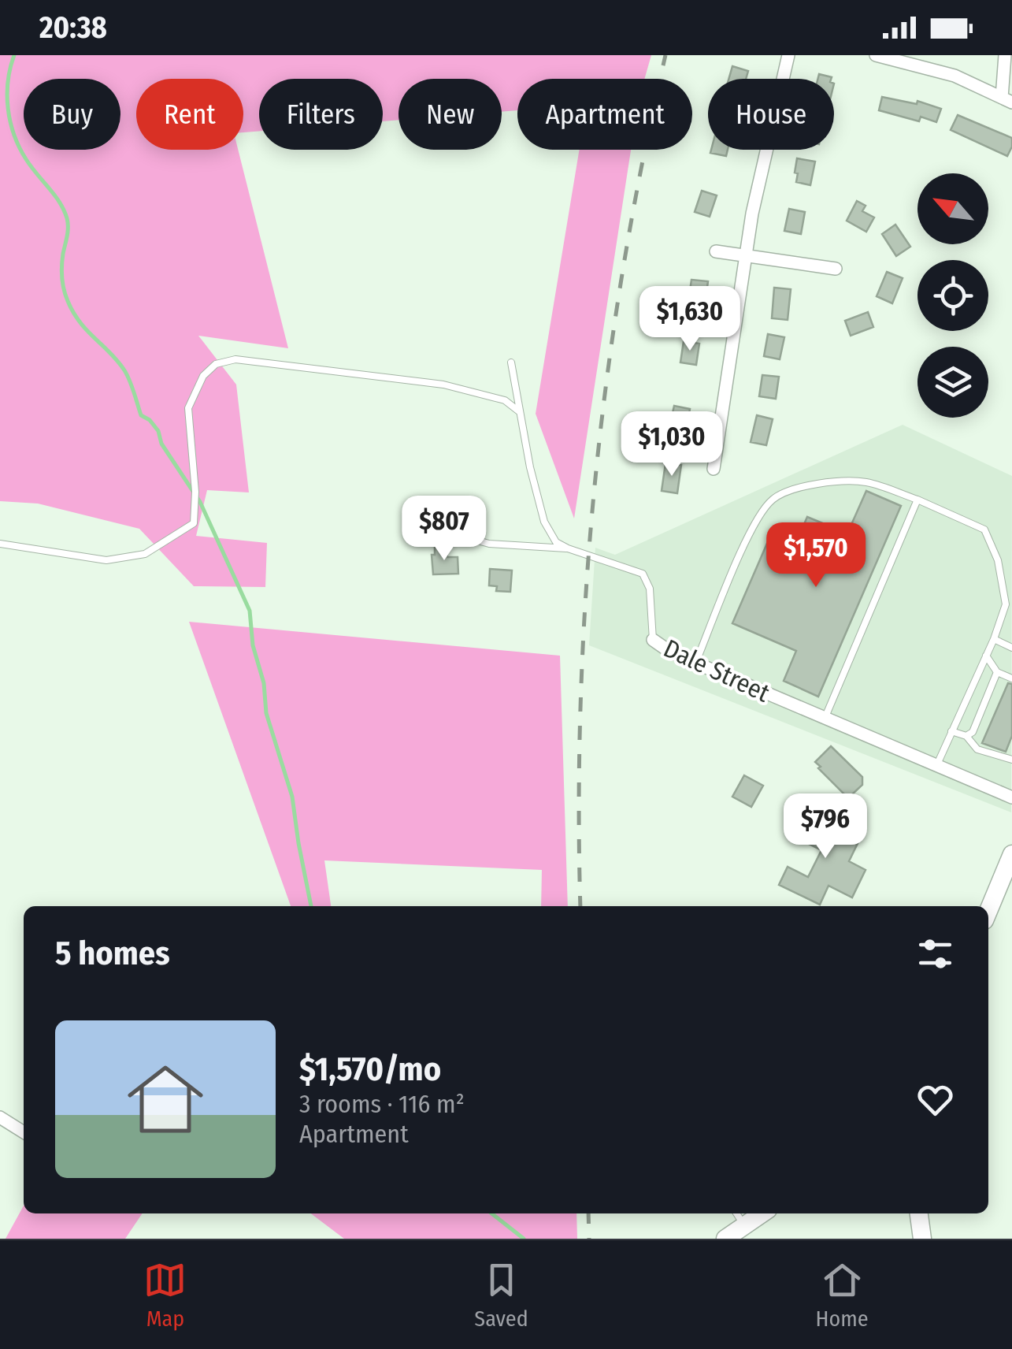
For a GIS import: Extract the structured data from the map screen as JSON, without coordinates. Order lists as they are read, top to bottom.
{
  "streets": {
    "street": ["Dale Street"]
  },
  "north": "top left",
  "page": {
    "status": "20:38",
    "chip": [
      "Buy",
      "Rent",
      "Filters",
      "New",
      "Apartment",
      "House"
    ],
    "price": [
      "$1,630",
      "$1,030",
      "$807",
      "$1,570",
      "$796"
    ],
    "heading": "5 homes",
    "list": [
      {
        "name": "$1,570/mo",
        "note": "3 rooms · 116 m² · Apartment"
      }
    ],
    "tabs": ["Map", "Saved", "Home"]
  }
}
